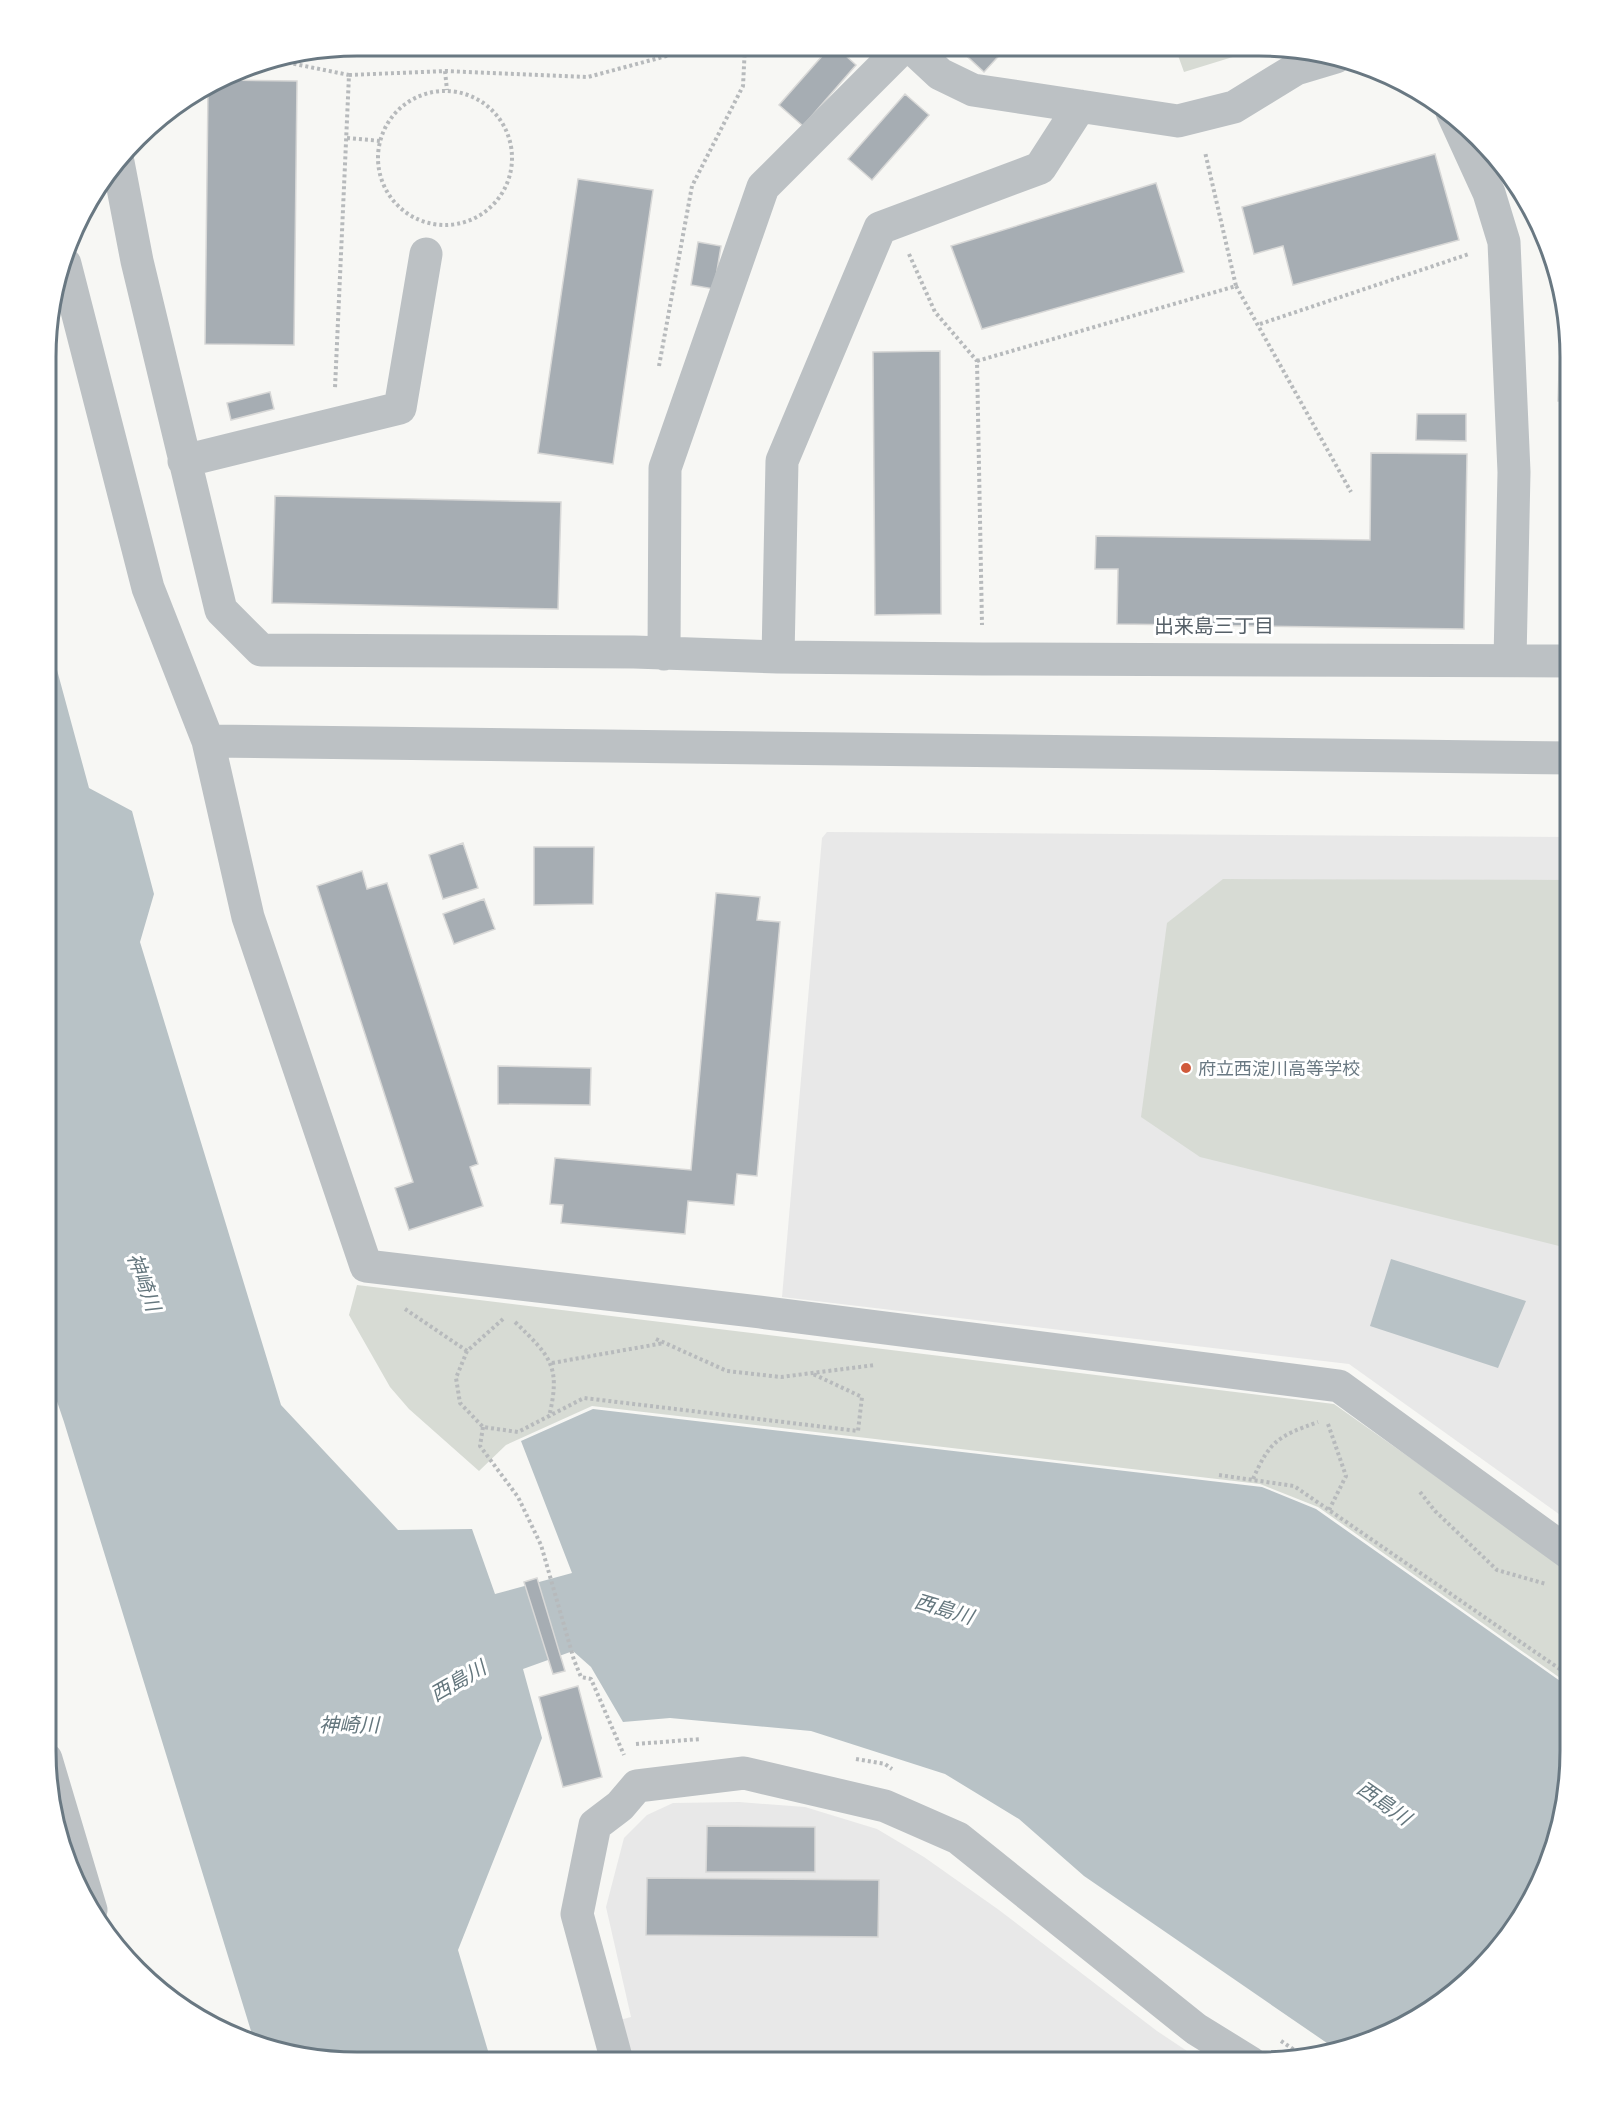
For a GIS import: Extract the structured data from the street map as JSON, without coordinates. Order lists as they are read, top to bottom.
{
  "districts": ["出来島三丁目"],
  "water": ["神崎川", "西島川"],
  "places": ["府立西淀川高等学校"]
}
